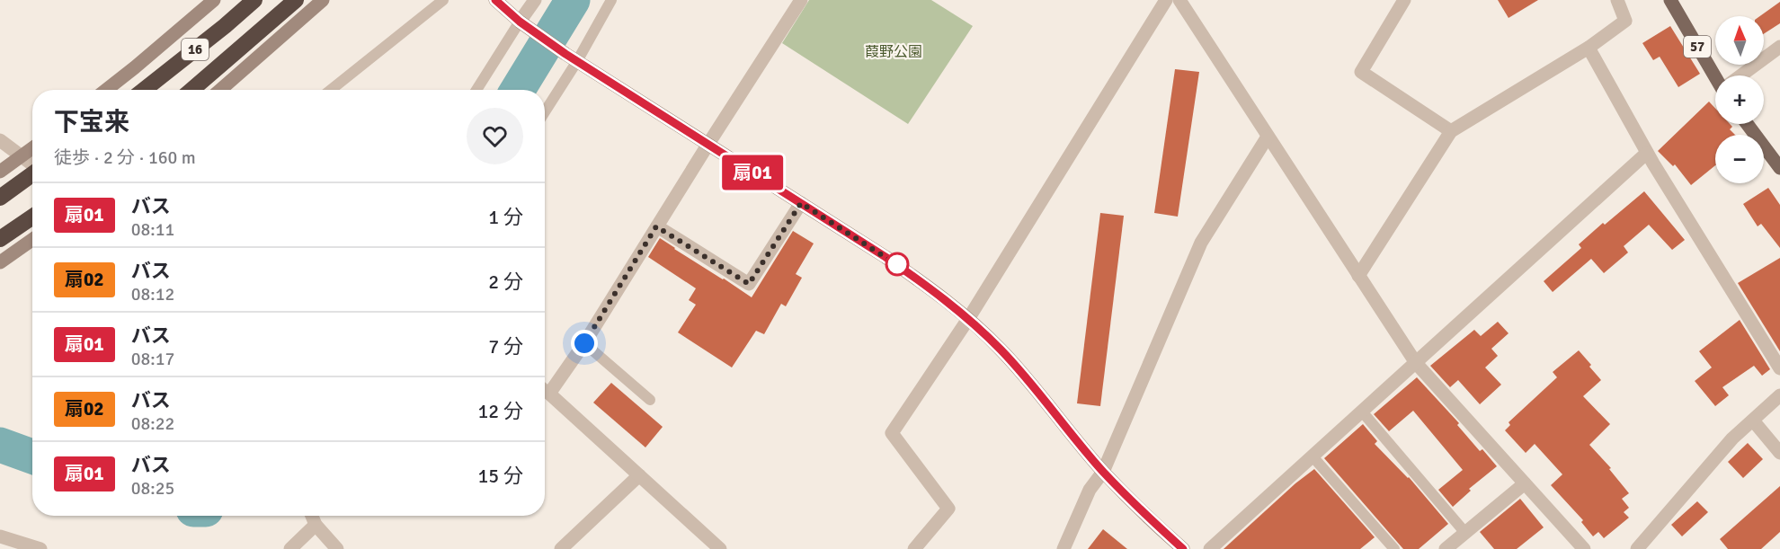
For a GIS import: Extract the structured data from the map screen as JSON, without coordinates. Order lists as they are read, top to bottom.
{
  "streets": {
    "highway": ["16"],
    "main road": ["57"]
  },
  "parks": ["葭野公園"],
  "lines": ["bus line 扇01"],
  "north": "top",
  "page": {
    "on_map": "扇01",
    "map_buttons": ["+", "−"],
    "heading": ["下宝来", "徒歩 · 2 分 · 160 m"],
    "list": [
      {
        "mark": "扇01",
        "name": "バス",
        "note": "08:11",
        "value": "1 分"
      },
      {
        "mark": "扇02",
        "name": "バス",
        "note": "08:12",
        "value": "2 分"
      },
      {
        "mark": "扇01",
        "name": "バス",
        "note": "08:17",
        "value": "7 分"
      },
      {
        "mark": "扇02",
        "name": "バス",
        "note": "08:22",
        "value": "12 分"
      },
      {
        "mark": "扇01",
        "name": "バス",
        "note": "08:25",
        "value": "15 分"
      }
    ]
  }
}
